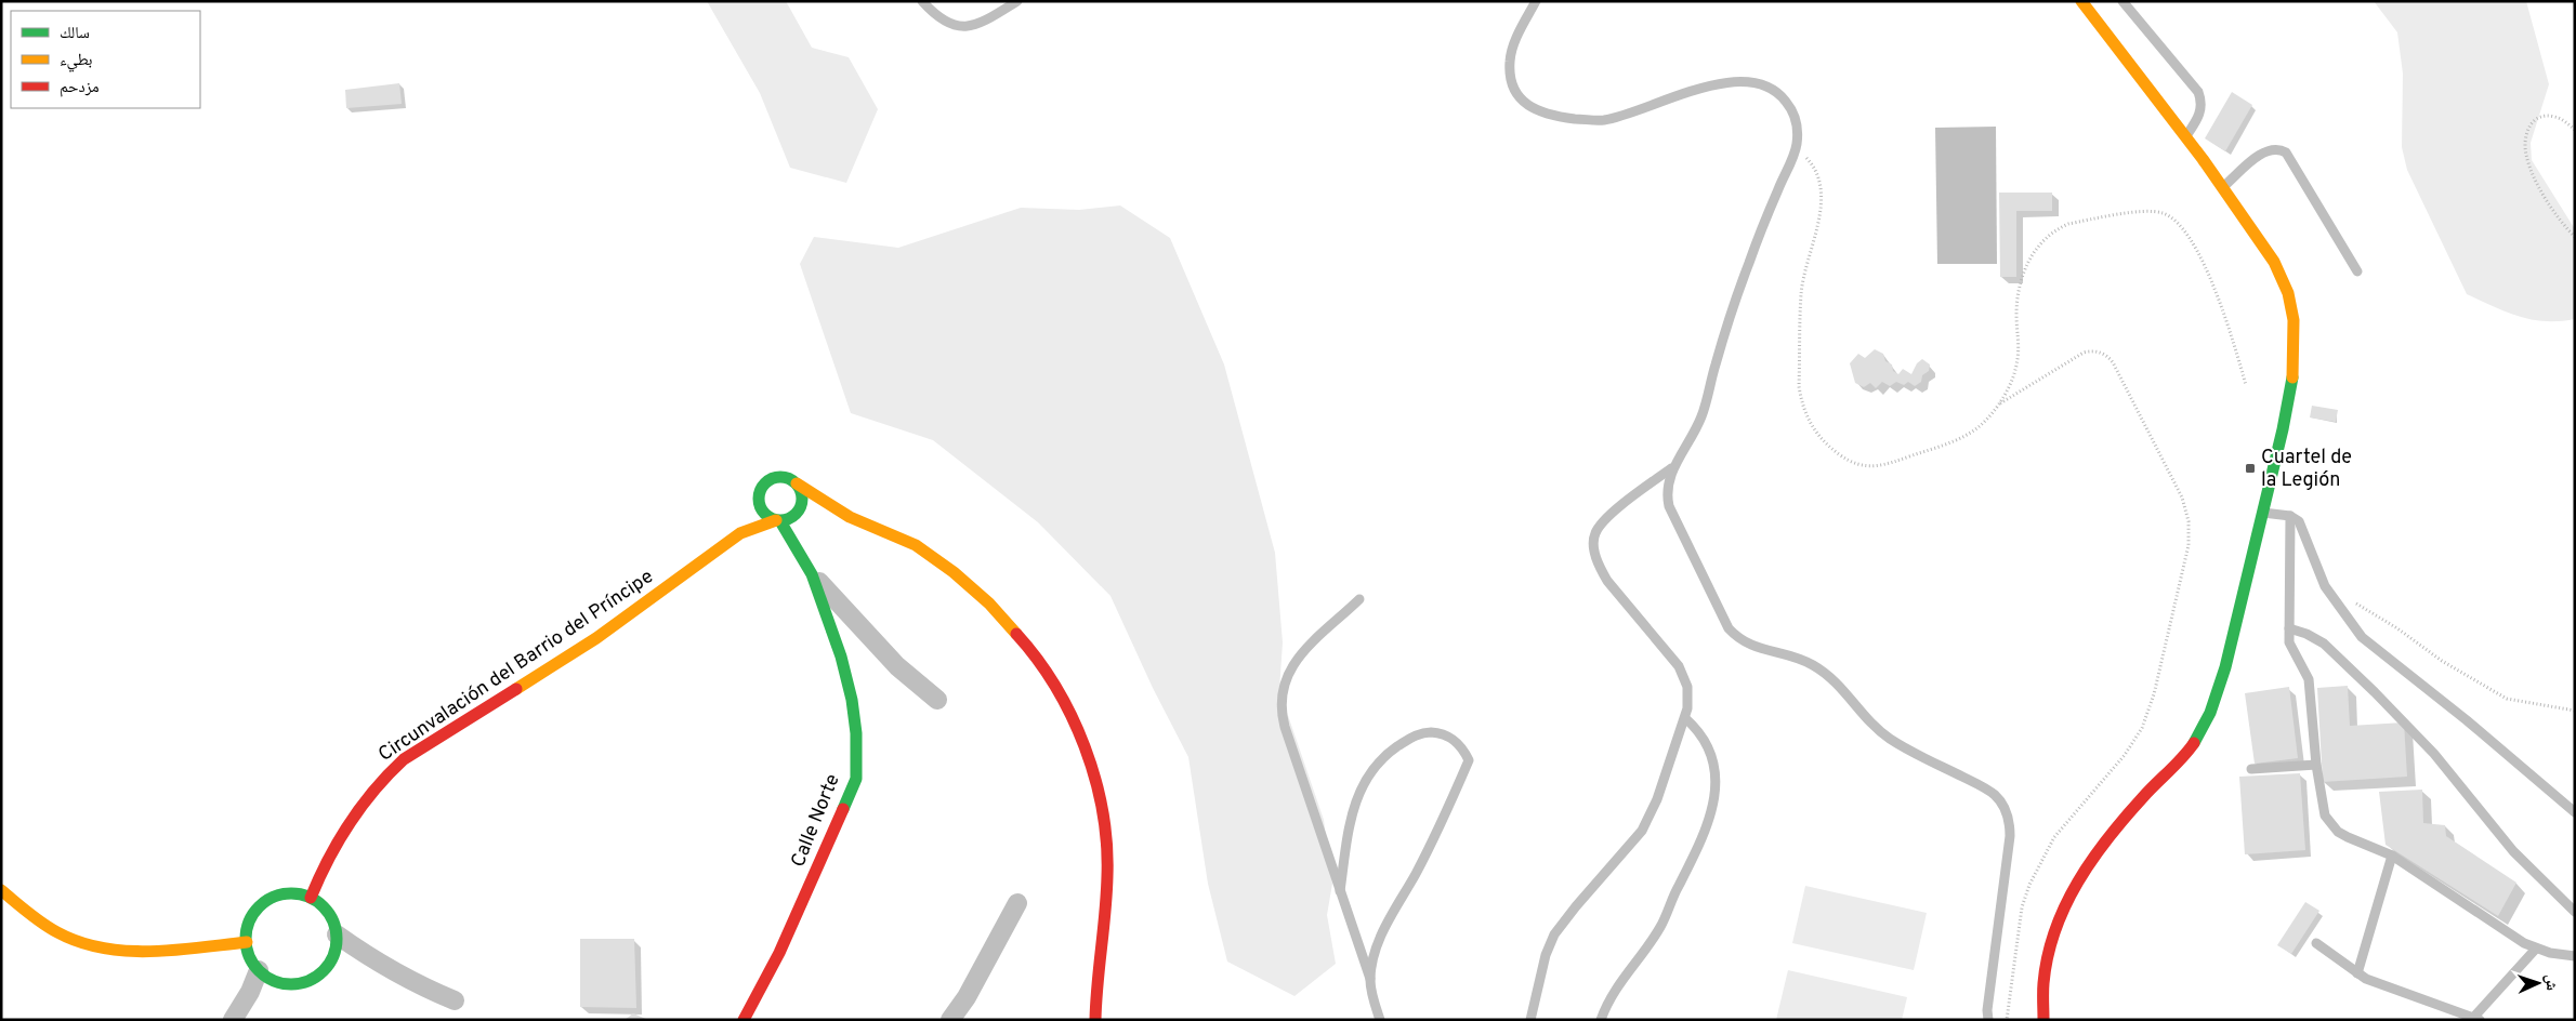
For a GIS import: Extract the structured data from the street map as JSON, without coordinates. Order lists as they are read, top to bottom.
{
  "streets": {
    "street": ["Circunvalación del Barrio del Príncipe", "Calle Norte"]
  },
  "crossings": [
    ["Circunvalación del Barrio del Príncipe", "Calle Norte"]
  ],
  "places": {
    "transit": ["Cuartel de la Legión"]
  },
  "legend": ["سالك", "بطيء", "مزدحم"],
  "north": "right"
}
